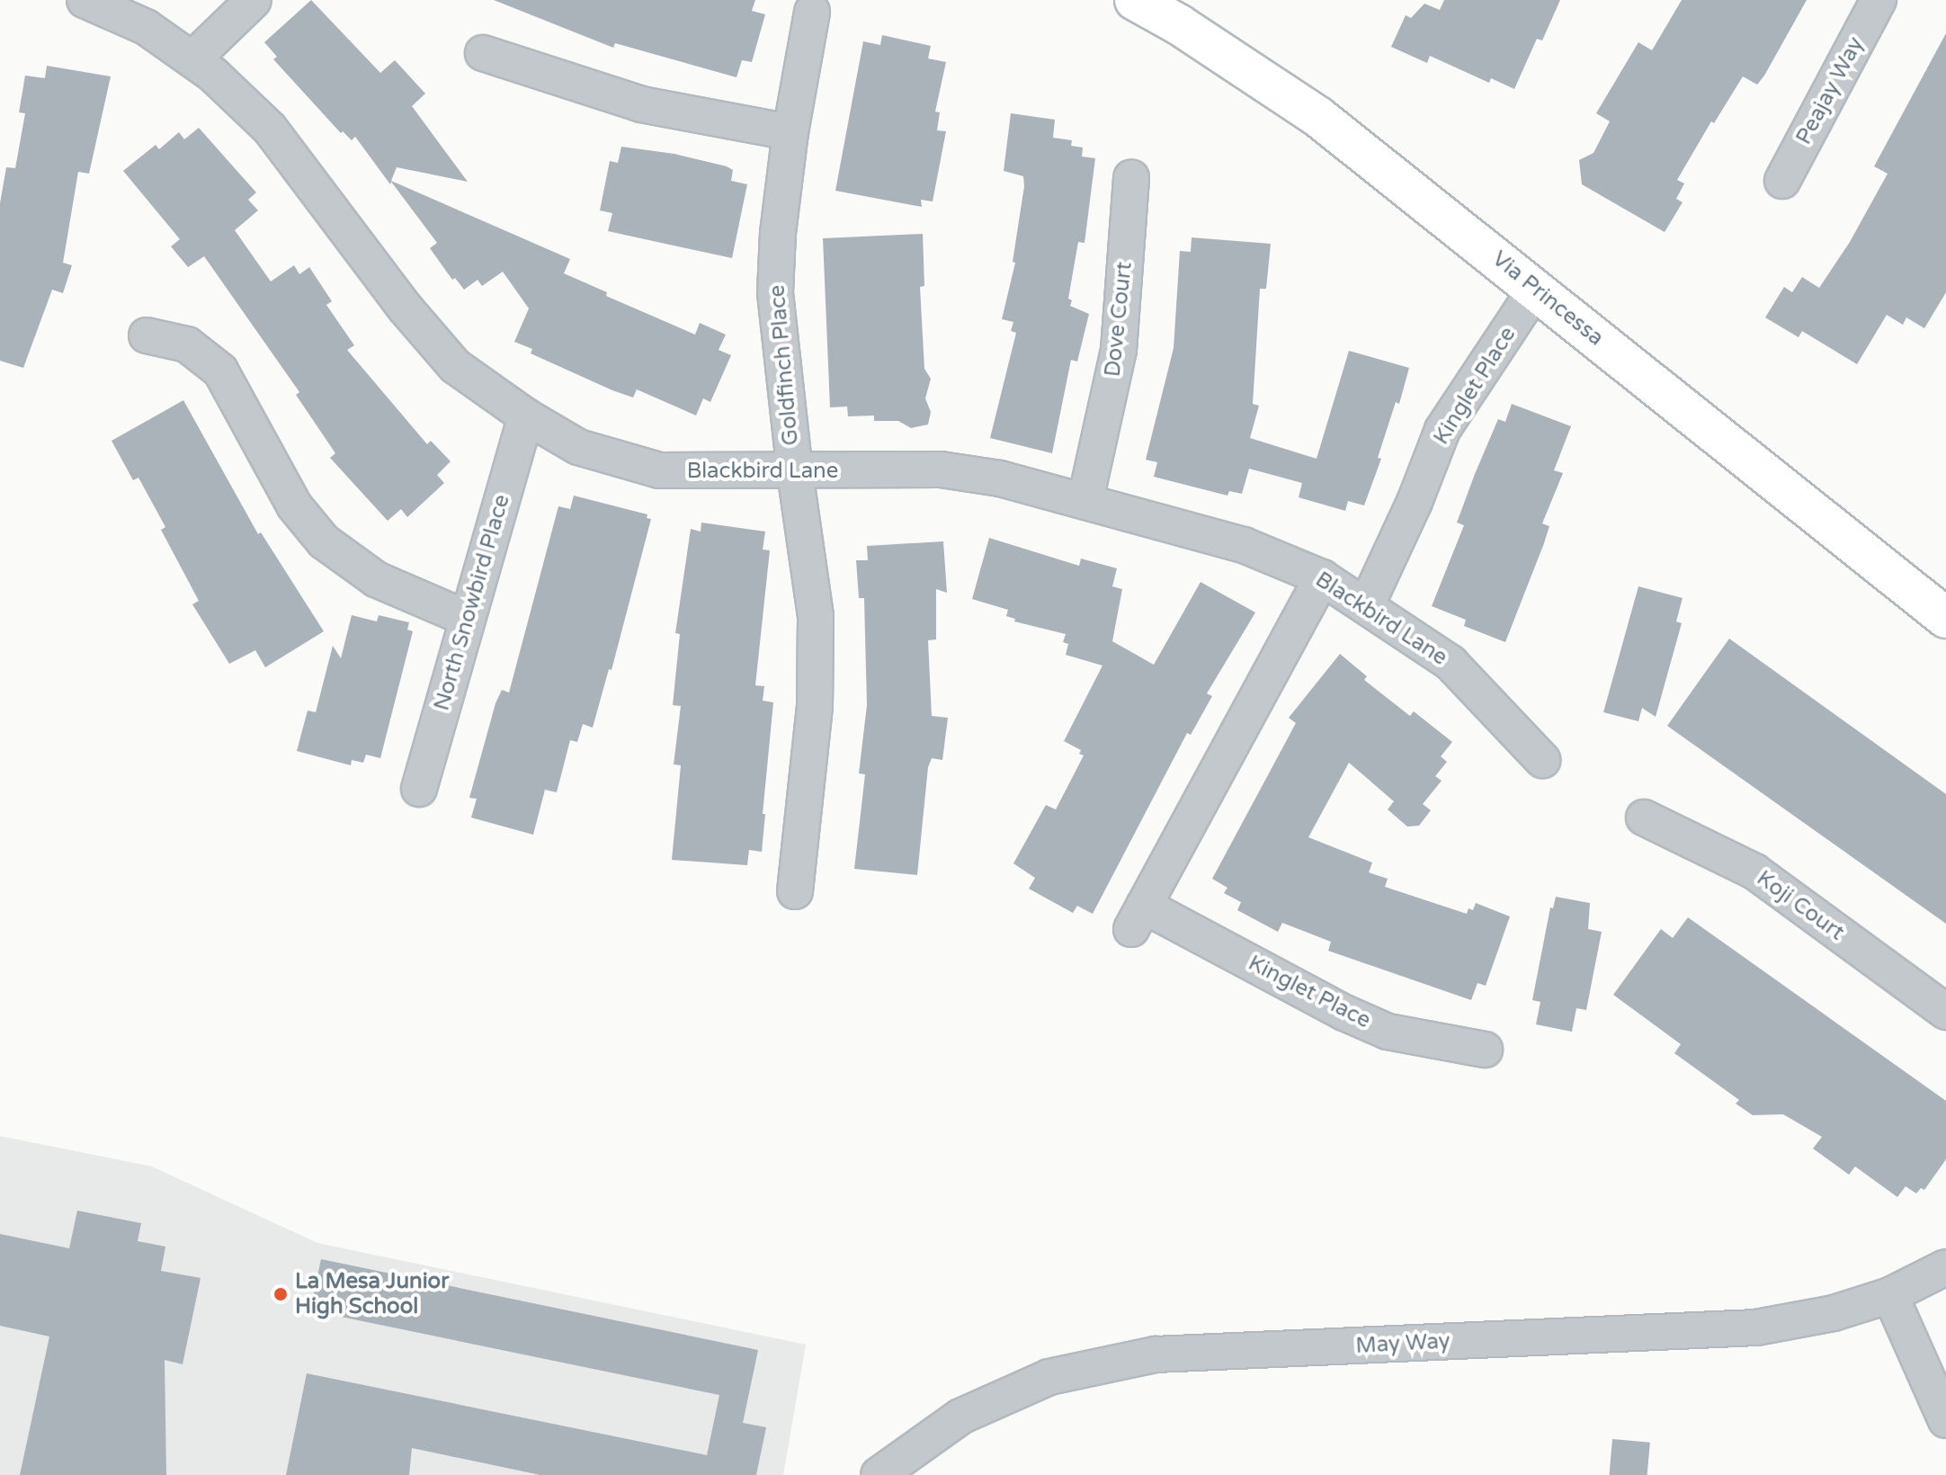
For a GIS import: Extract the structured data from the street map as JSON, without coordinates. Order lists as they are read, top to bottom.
{
  "streets": {
    "street": [
      "Peajay Way",
      "Via Princessa",
      "Dove Court",
      "Goldfinch Place",
      "Kinglet Place",
      "Blackbird Lane",
      "North Snowbird Place",
      "Koji Court",
      "May Way"
    ]
  },
  "crossings": [
    ["Via Princessa", "Kinglet Place"],
    ["Dove Court", "Blackbird Lane"],
    ["Goldfinch Place", "Blackbird Lane"],
    ["Kinglet Place", "Blackbird Lane"],
    ["Blackbird Lane", "North Snowbird Place"]
  ],
  "places": ["La Mesa Junior High School"]
}
